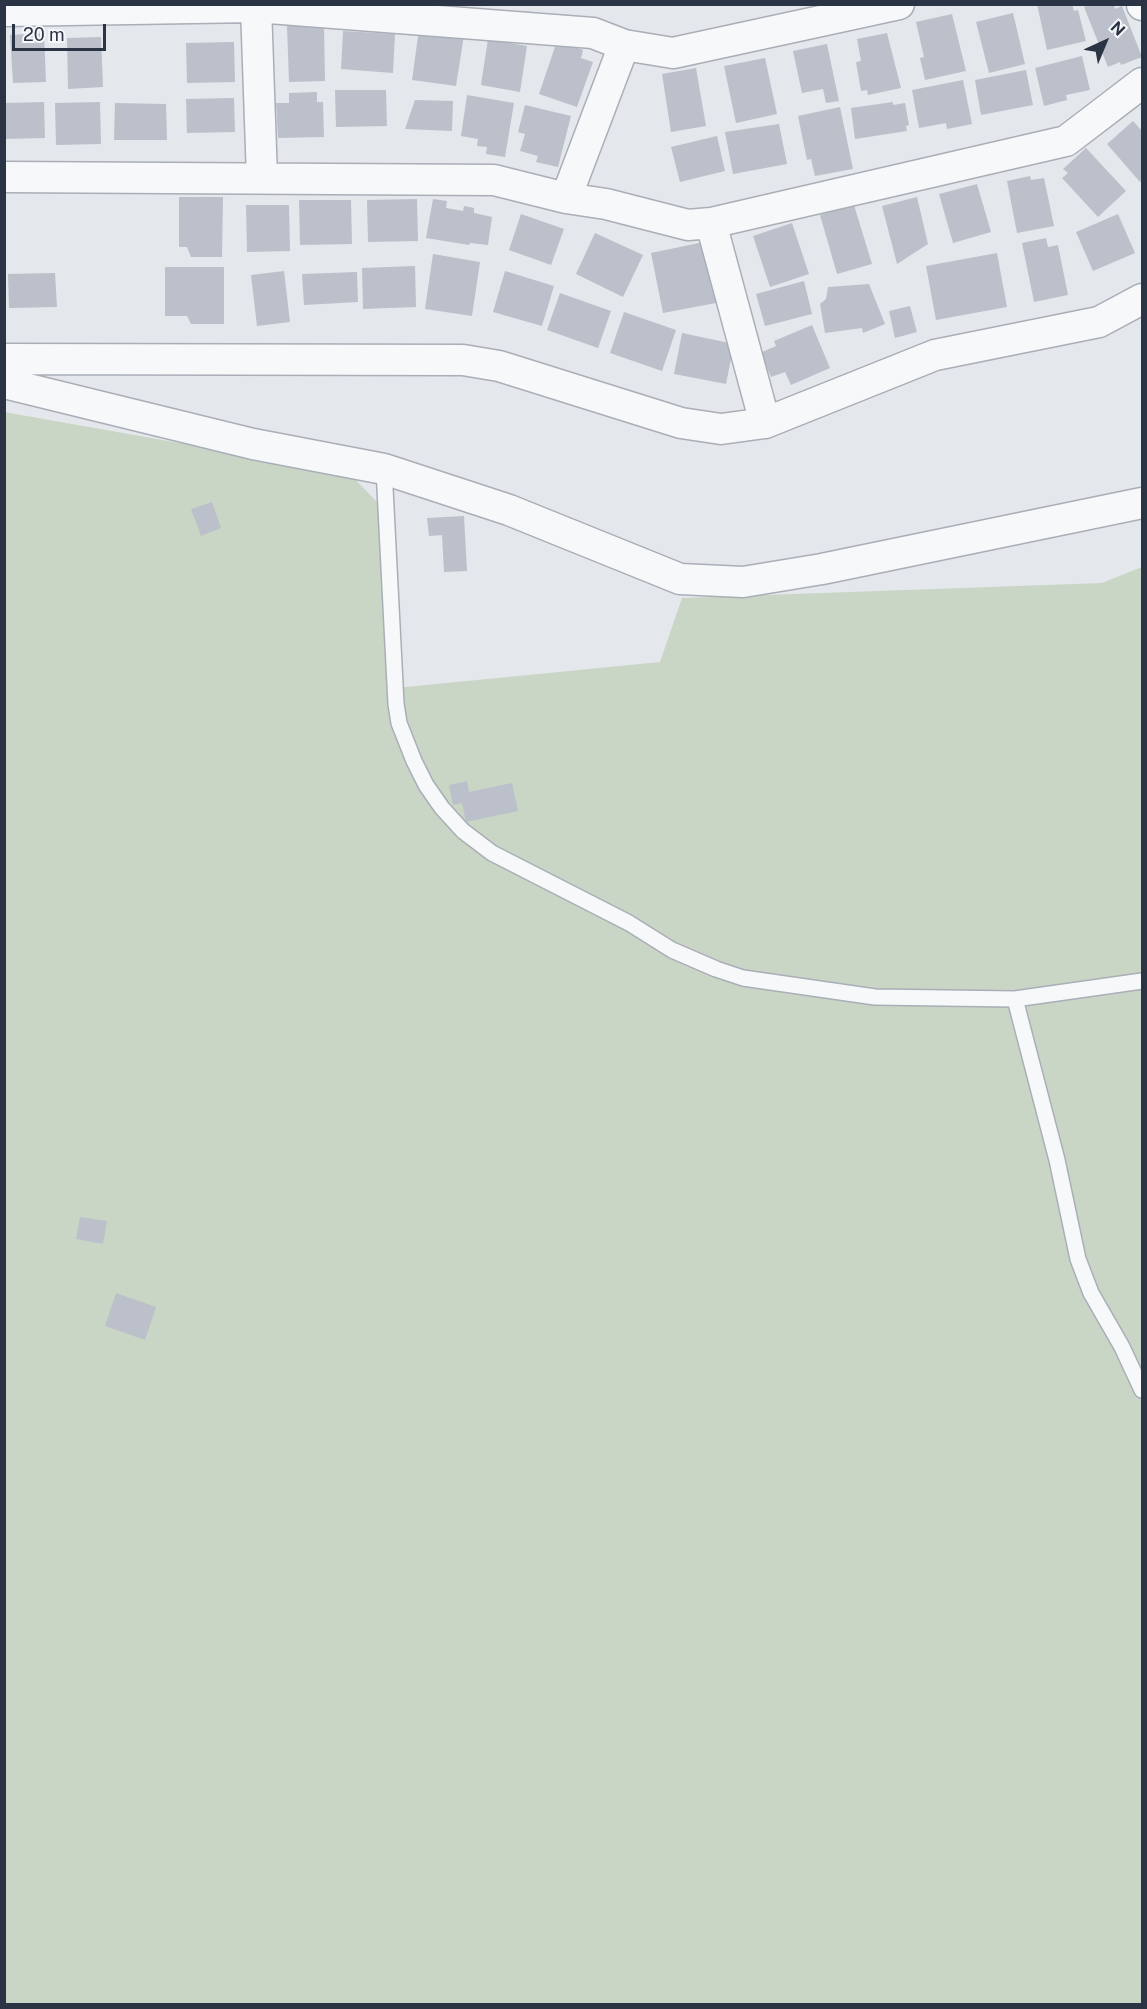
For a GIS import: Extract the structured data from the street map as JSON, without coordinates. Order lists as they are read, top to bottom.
{
  "scale_bar": "20 m",
  "north": "top right"
}
